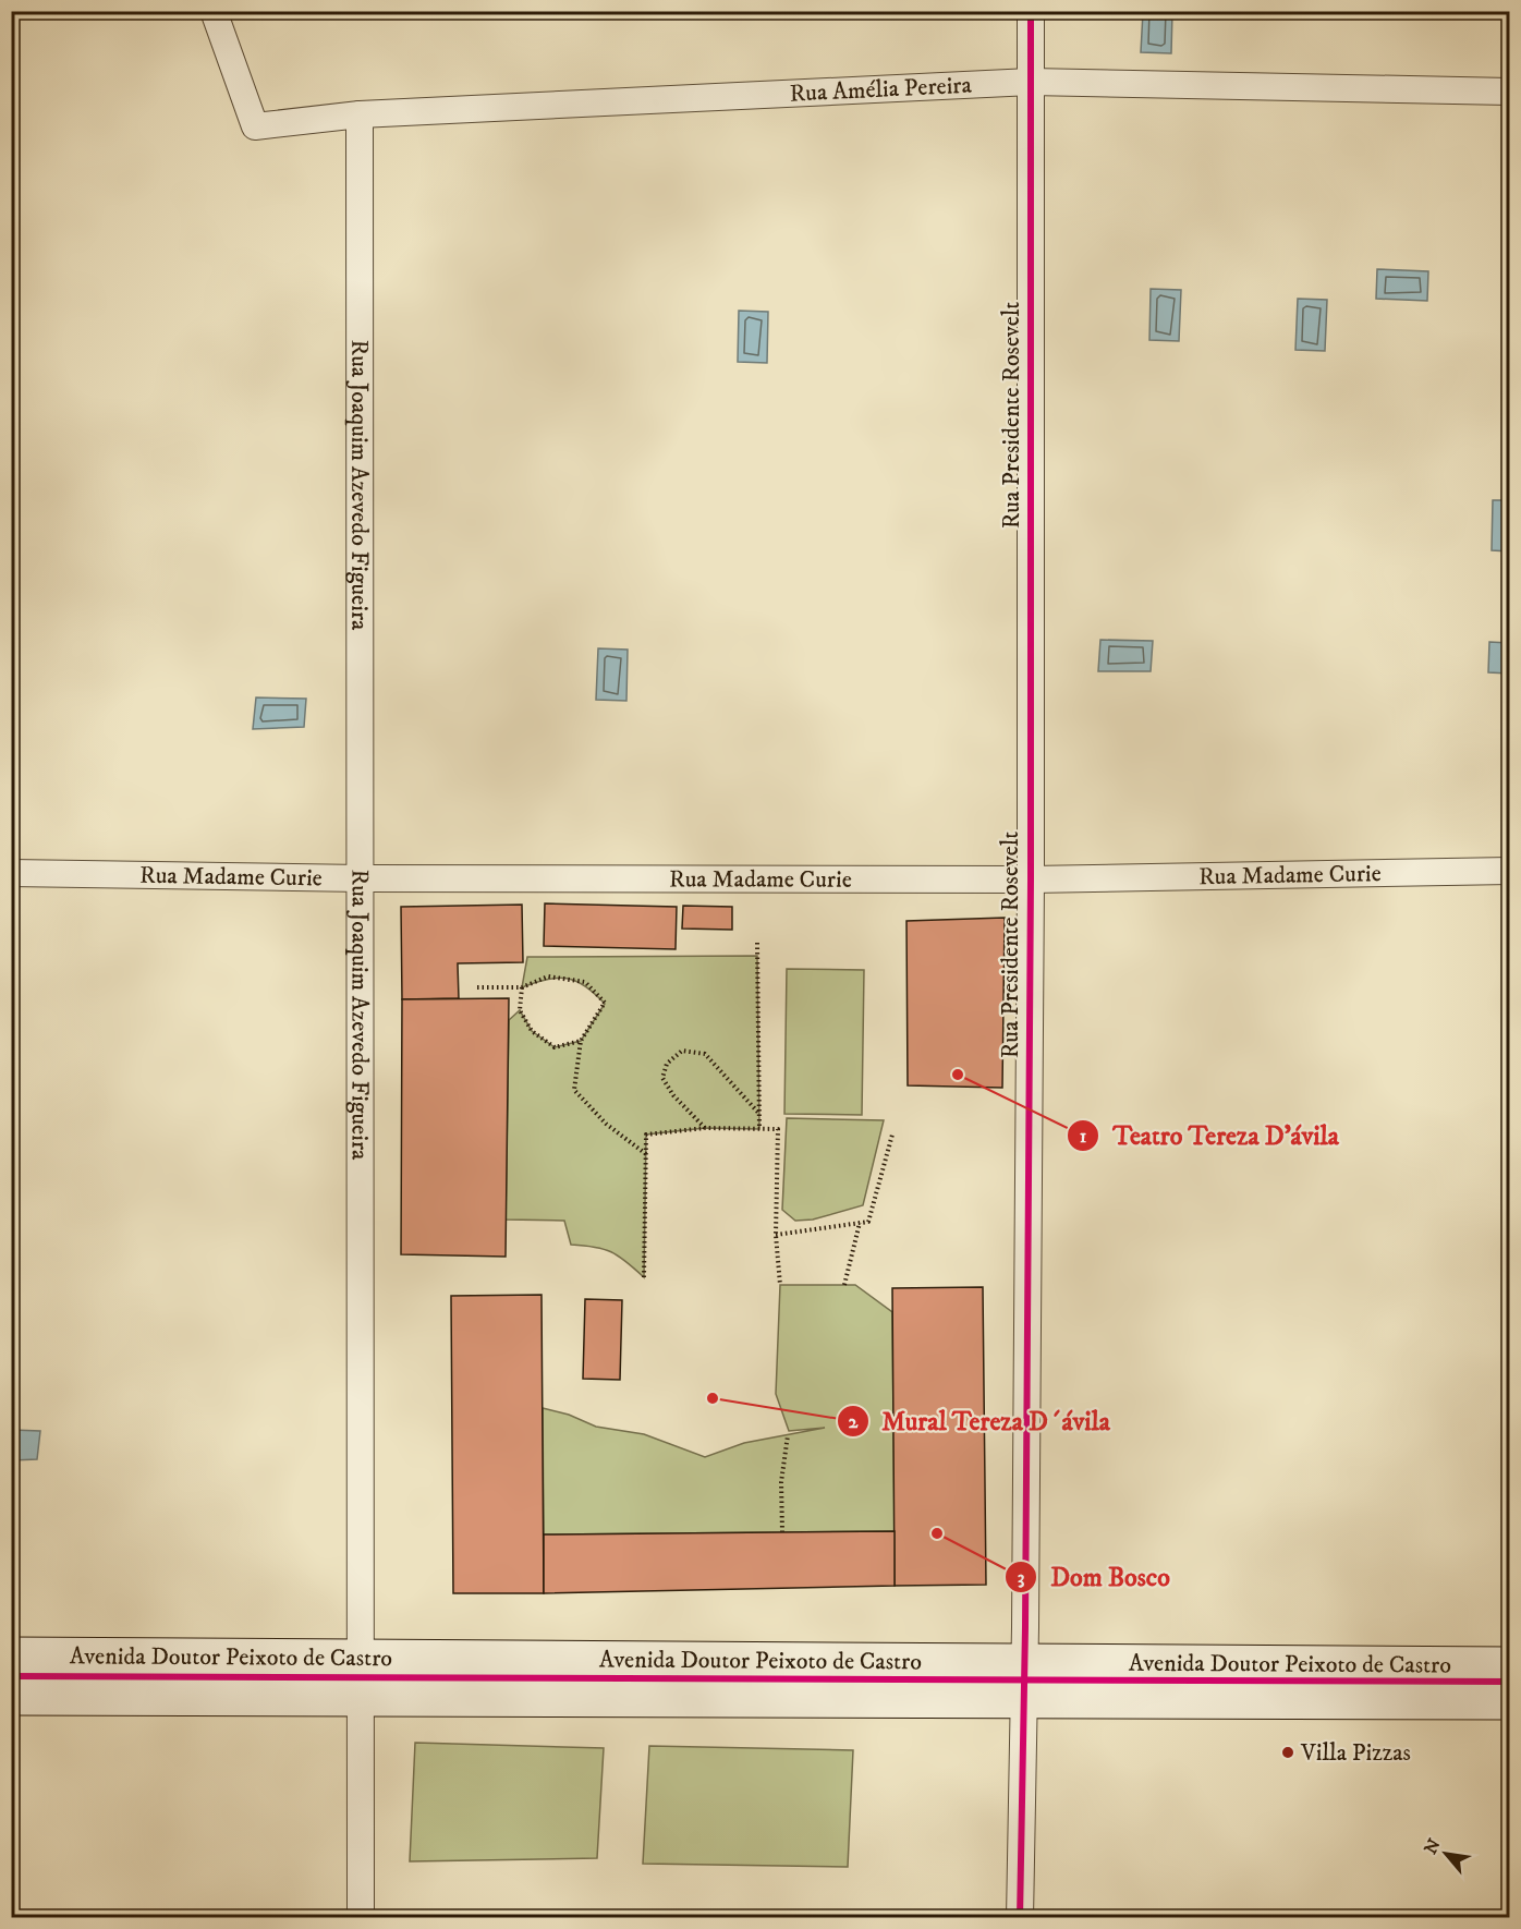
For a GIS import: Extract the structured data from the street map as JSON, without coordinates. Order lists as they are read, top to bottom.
{
  "streets": {
    "street": [
      "Rua Amélia Pereira",
      "Rua Presidente Rosevelt",
      "Rua Joaquim Azevedo Figueira",
      "Rua Madame Curie",
      "Avenida Doutor Peixoto de Castro"
    ]
  },
  "crossings": [
    ["Rua Amélia Pereira", "Rua Presidente Rosevelt"],
    ["Rua Amélia Pereira", "Rua Joaquim Azevedo Figueira"],
    ["Rua Presidente Rosevelt", "Rua Madame Curie"],
    ["Rua Presidente Rosevelt", "Avenida Doutor Peixoto de Castro"],
    ["Rua Joaquim Azevedo Figueira", "Rua Madame Curie"],
    ["Rua Joaquim Azevedo Figueira", "Avenida Doutor Peixoto de Castro"]
  ],
  "places": [
    "Teatro Tereza D'ávila",
    "Mural Tereza D´ávila",
    "Dom Bosco",
    "Villa Pizzas"
  ],
  "north": "top left"
}
